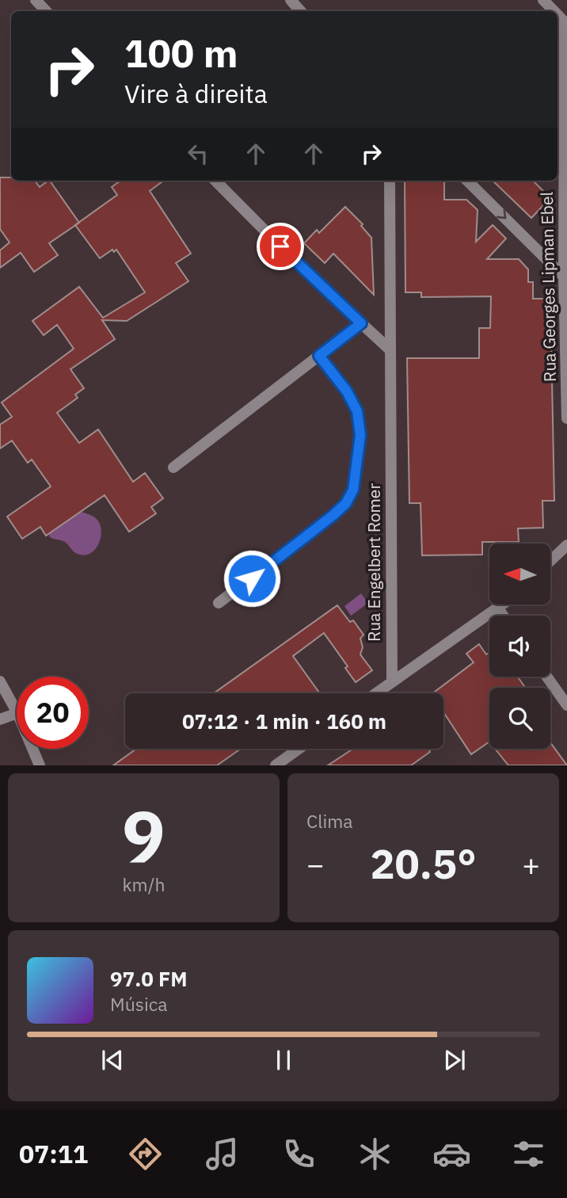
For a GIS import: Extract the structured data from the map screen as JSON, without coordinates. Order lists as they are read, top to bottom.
{
  "streets": {
    "street": ["Rua Georges Lipman Ebel", "Rua Engelbert Romer"]
  },
  "north": "left",
  "page": {
    "turn": ["100 m", "Vire à direita"],
    "limit": "20",
    "trip": "07:12 · 1 min · 160 m",
    "tile": [
      ["9", "km/h"],
      "Clima"
    ],
    "heat": ["−", "20.5°", "+"],
    "song": ["97.0 FM", "Música"],
    "tabs": "07:11"
  }
}
